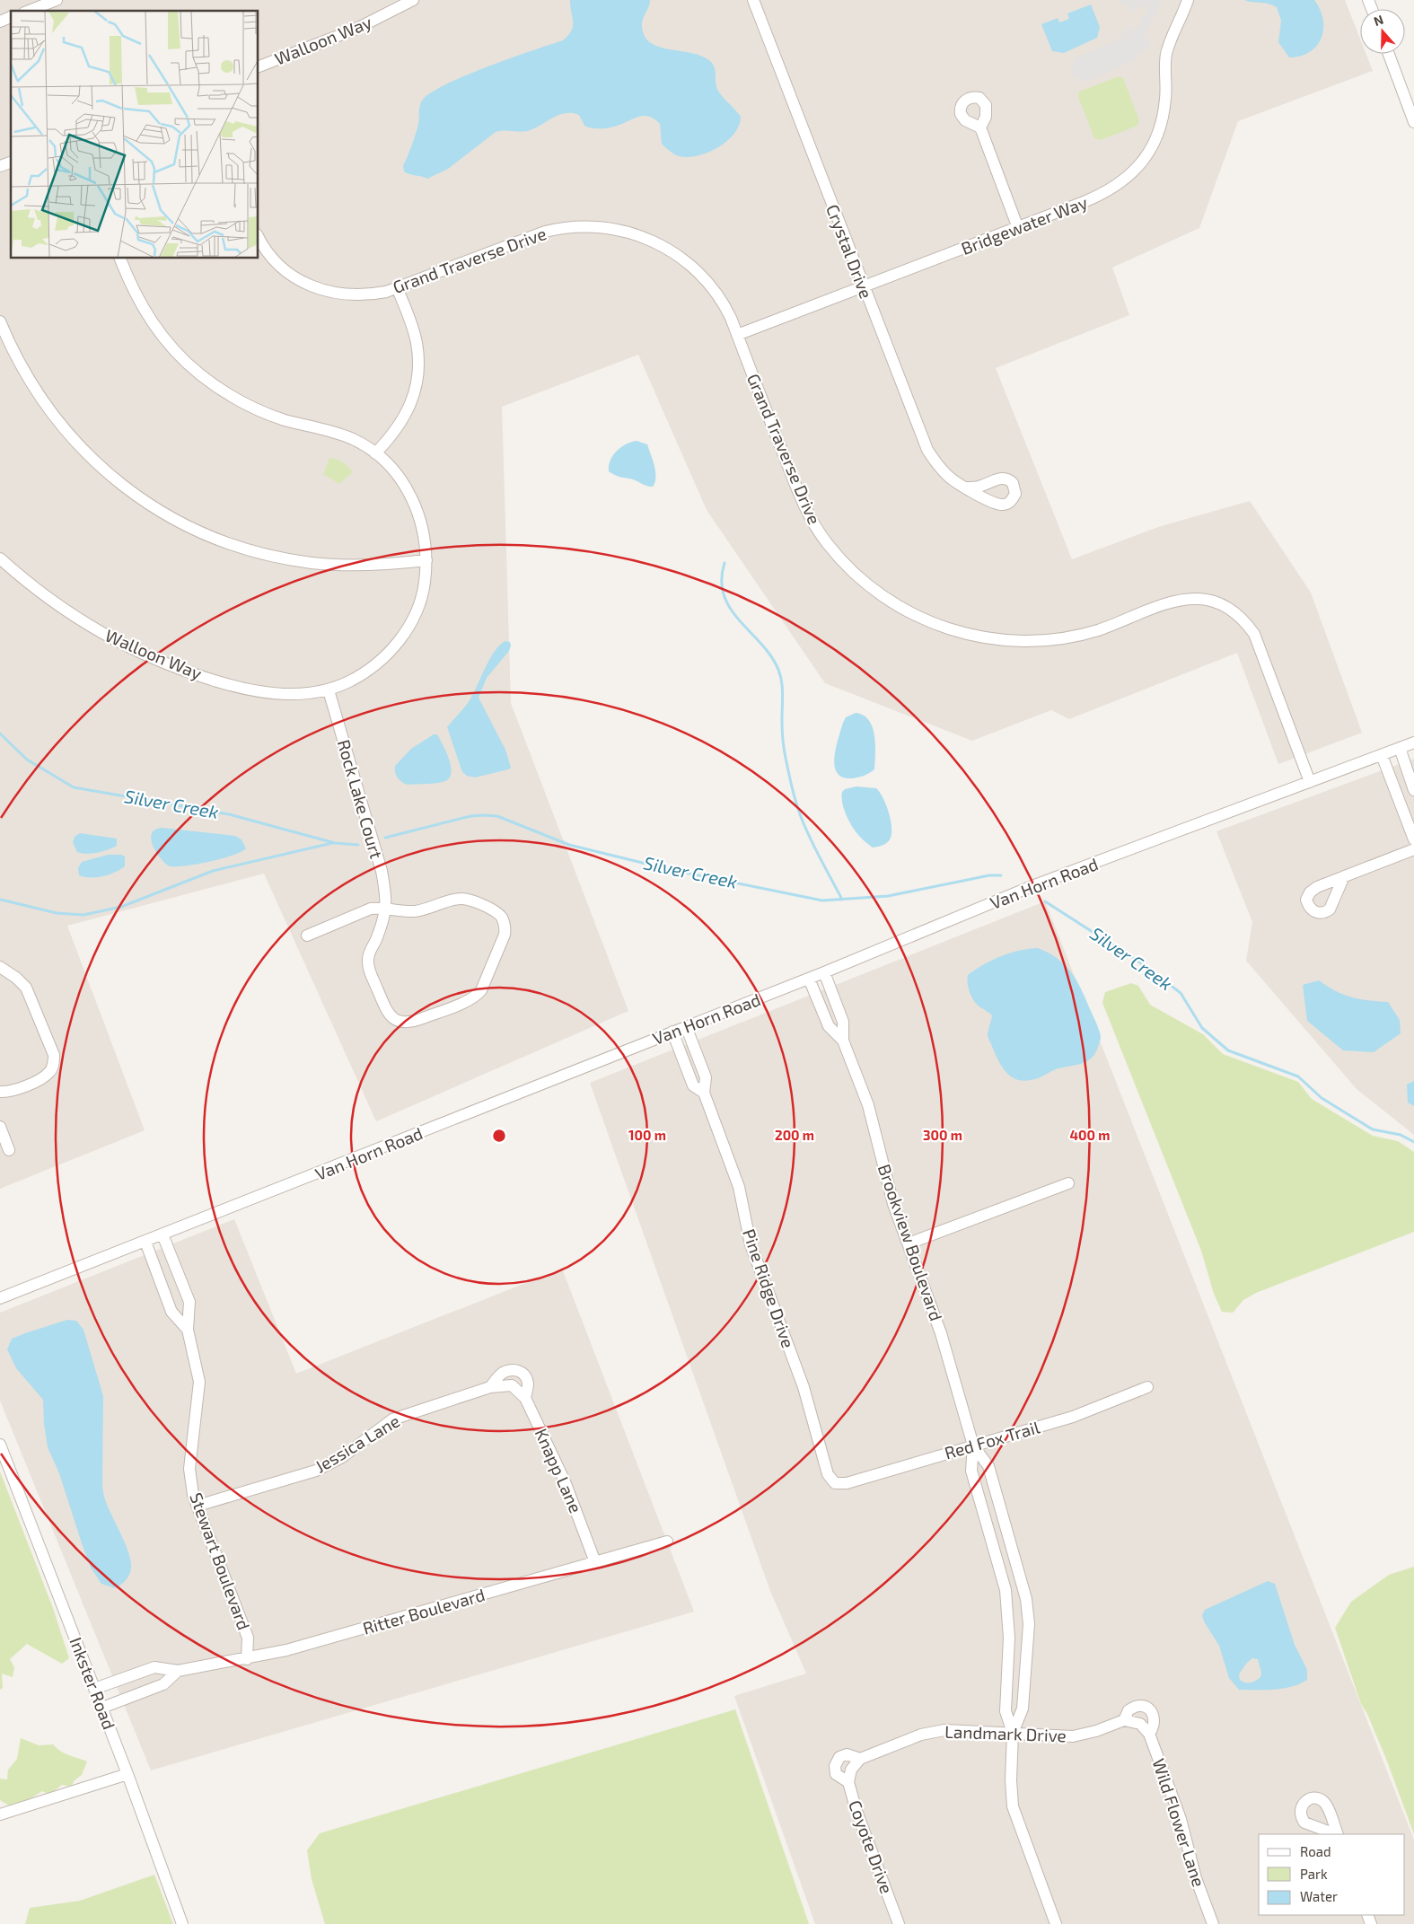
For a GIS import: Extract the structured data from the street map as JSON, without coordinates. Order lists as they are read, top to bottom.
{
  "streets": {
    "street": [
      "Walloon Way",
      "Bridgewater Way",
      "Crystal Drive",
      "Grand Traverse Drive",
      "Rock Lake Court",
      "Van Horn Road",
      "Brookview Boulevard",
      "Pine Ridge Drive",
      "Red Fox Trail",
      "Jessica Lane",
      "Knapp Lane",
      "Stewart Boulevard",
      "Ritter Boulevard",
      "Inkster Road",
      "Landmark Drive",
      "Wild Flower Lane",
      "Coyote Drive"
    ]
  },
  "crossings": [
    ["Walloon Way", "Rock Lake Court"],
    ["Bridgewater Way", "Crystal Drive"],
    ["Bridgewater Way", "Grand Traverse Drive"],
    ["Grand Traverse Drive", "Van Horn Road"],
    ["Van Horn Road", "Brookview Boulevard"],
    ["Van Horn Road", "Pine Ridge Drive"],
    ["Van Horn Road", "Stewart Boulevard"],
    ["Brookview Boulevard", "Red Fox Trail"],
    ["Brookview Boulevard", "Landmark Drive"],
    ["Pine Ridge Drive", "Red Fox Trail"],
    ["Jessica Lane", "Knapp Lane"],
    ["Jessica Lane", "Stewart Boulevard"],
    ["Knapp Lane", "Ritter Boulevard"],
    ["Stewart Boulevard", "Ritter Boulevard"],
    ["Ritter Boulevard", "Inkster Road"],
    ["Landmark Drive", "Wild Flower Lane"],
    ["Landmark Drive", "Coyote Drive"]
  ],
  "water": ["Silver Creek"],
  "legend": ["Road", "Park", "Water"],
  "north": "top",
  "rings": [
    "100 m",
    "200 m",
    "300 m",
    "400 m"
  ]
}
